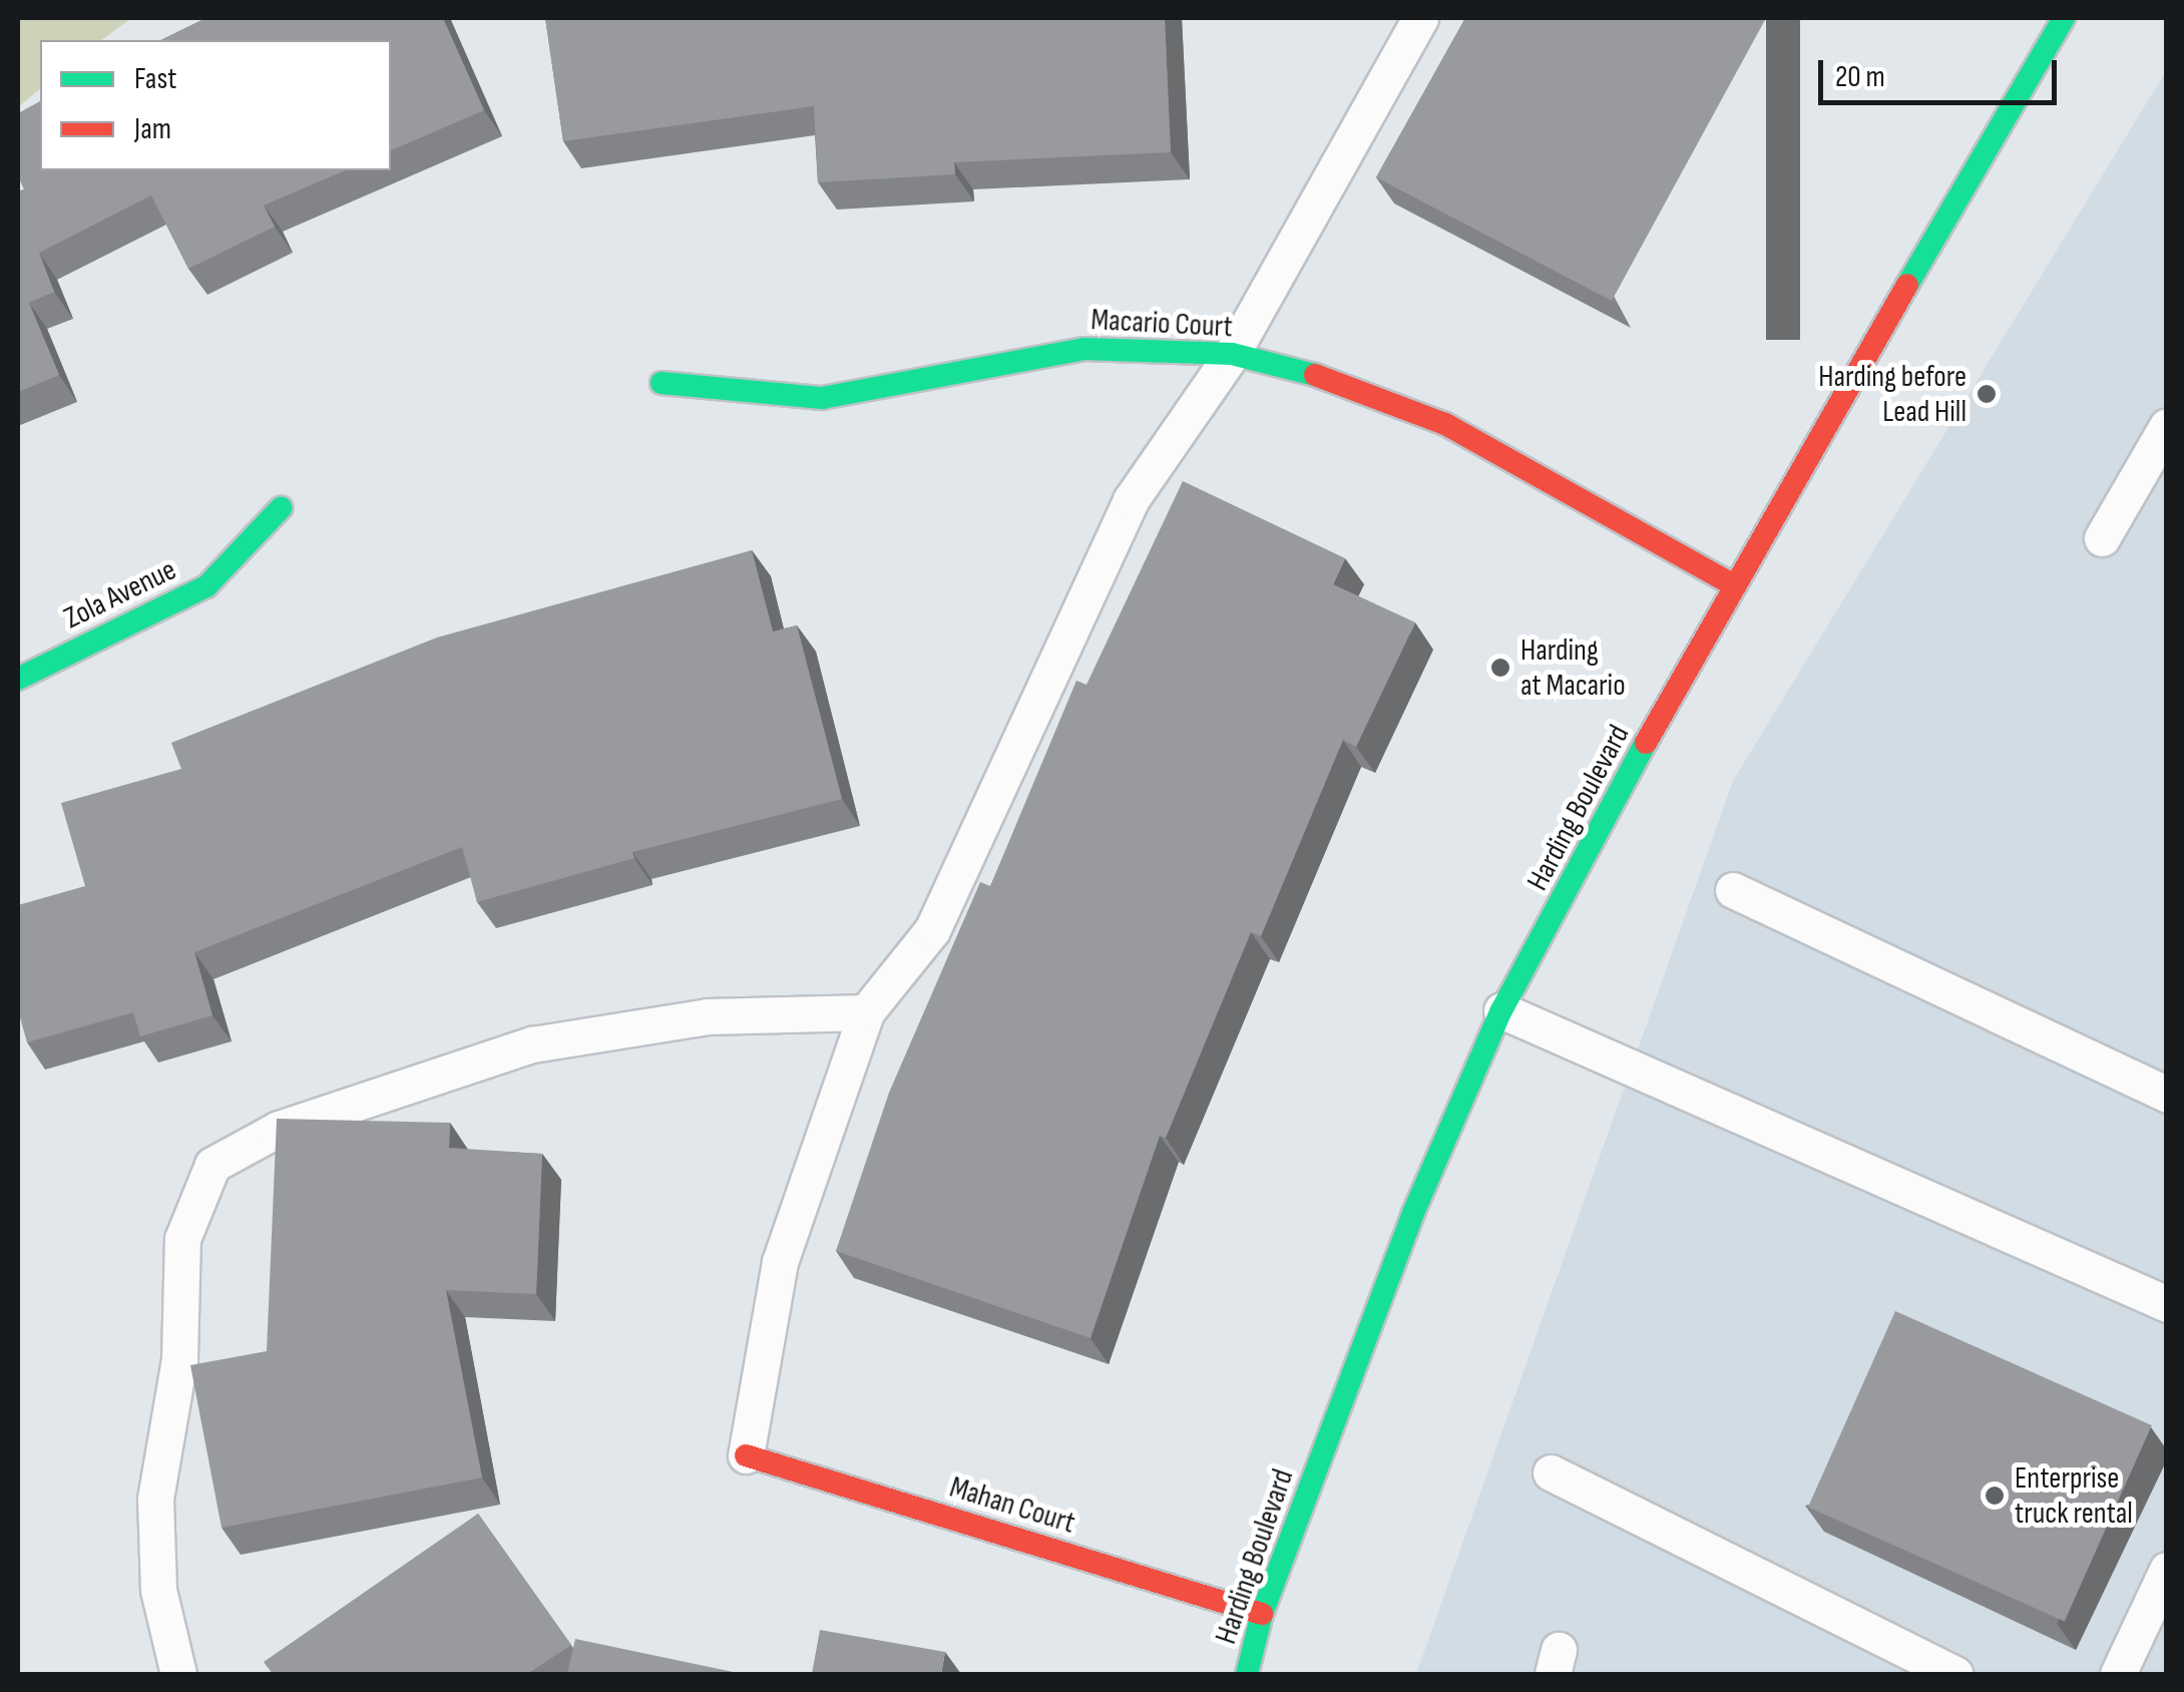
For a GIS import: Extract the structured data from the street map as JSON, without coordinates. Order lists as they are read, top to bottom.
{
  "streets": {
    "street": [
      "Macario Court",
      "Zola Avenue",
      "Harding Boulevard",
      "Mahan Court"
    ]
  },
  "crossings": [
    ["Macario Court", "Harding Boulevard"],
    ["Harding Boulevard", "Mahan Court"]
  ],
  "places": ["Harding before Lead Hill", "Harding at Macario", "Enterprise truck rental"],
  "legend": ["Fast", "Jam"],
  "scale_bar": "20 m"
}
